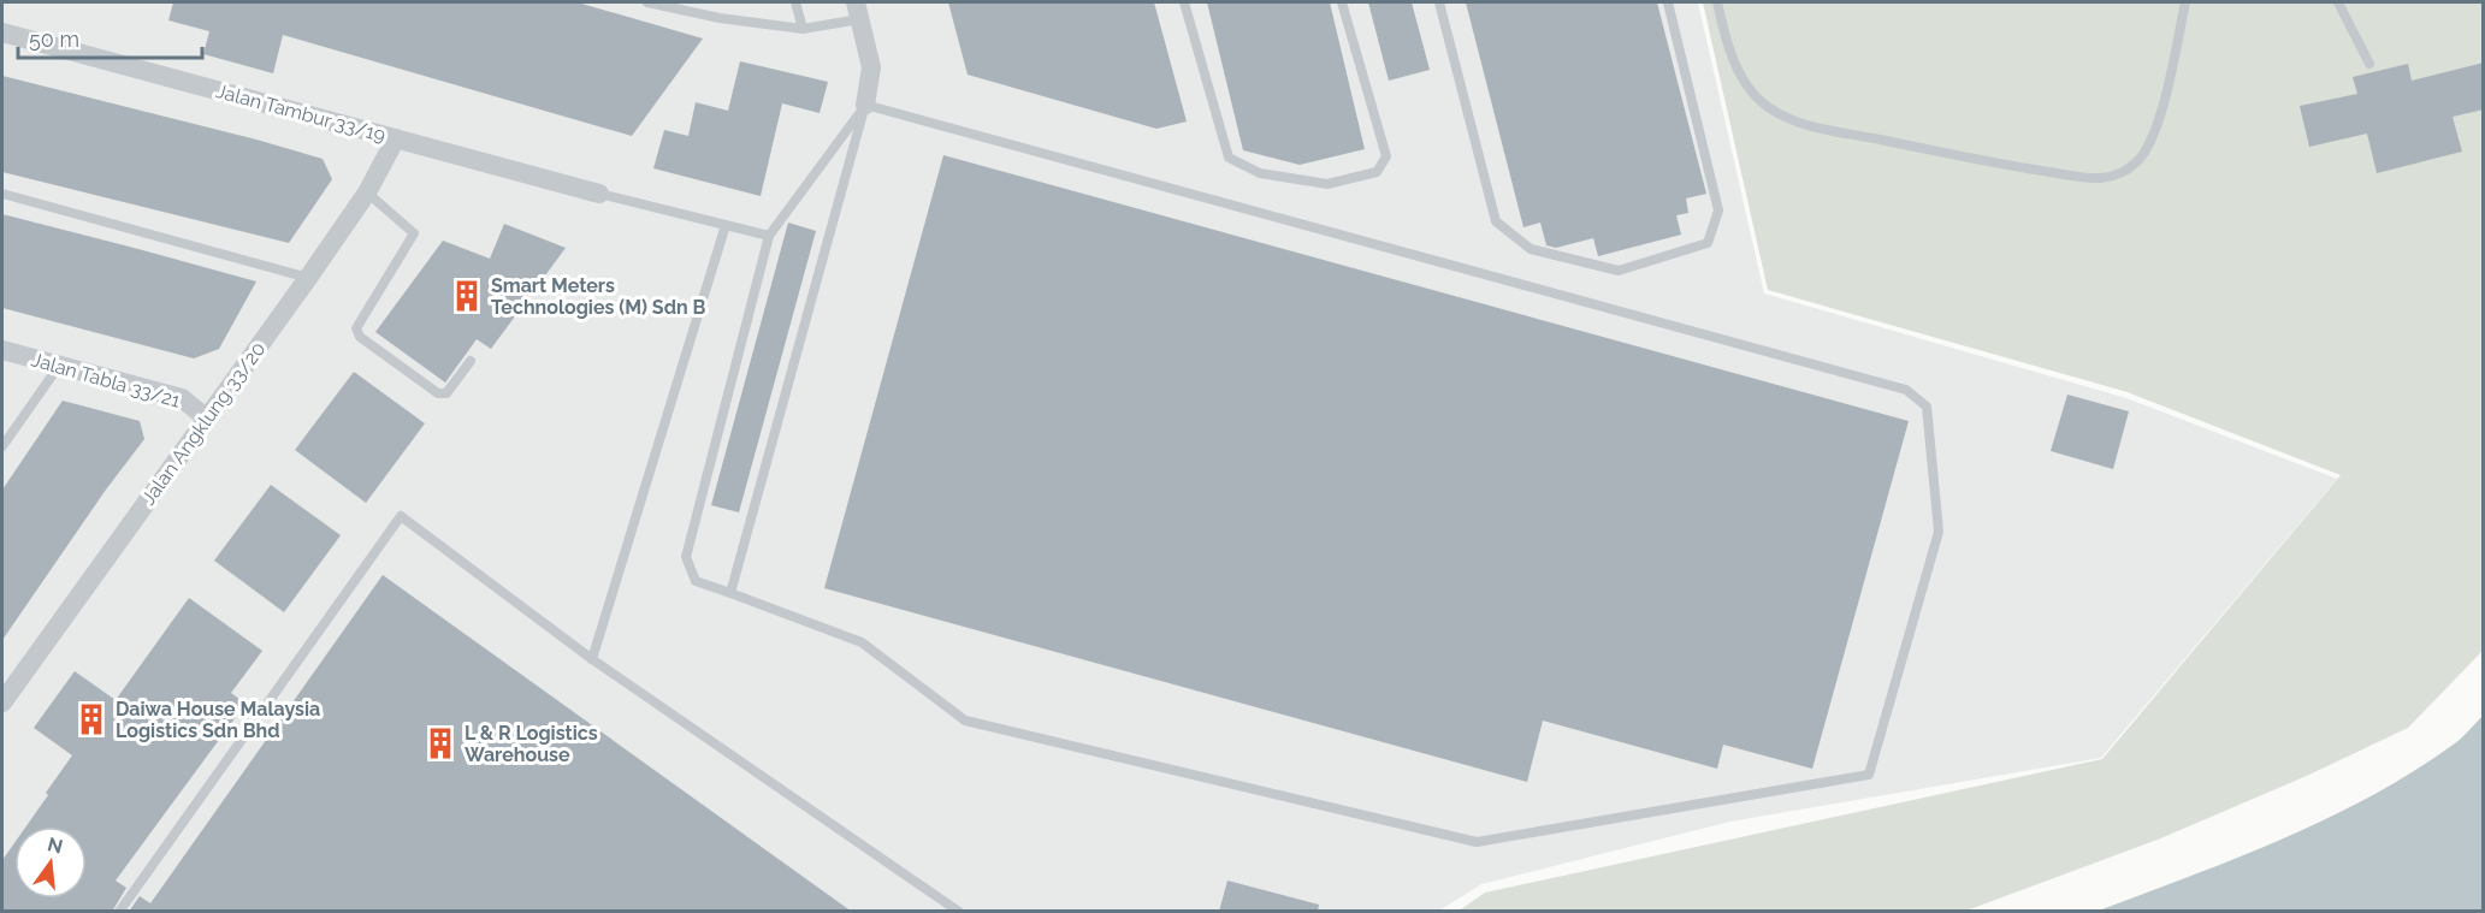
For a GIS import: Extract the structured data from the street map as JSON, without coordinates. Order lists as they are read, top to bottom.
{
  "streets": {
    "street": ["Jalan Tambur 33/19", "Jalan Tabla 33/21", "Jalan Angklung 33/20"]
  },
  "crossings": [
    ["Jalan Tambur 33/19", "Jalan Angklung 33/20"],
    ["Jalan Tabla 33/21", "Jalan Angklung 33/20"]
  ],
  "places": {
    "building": ["Smart Meters Technologies (M) Sdn B", "Daiwa House Malaysia Logistics Sdn Bhd", "L & R Logistics Warehouse"]
  },
  "scale_bar": "50 m",
  "north": "top"
}
